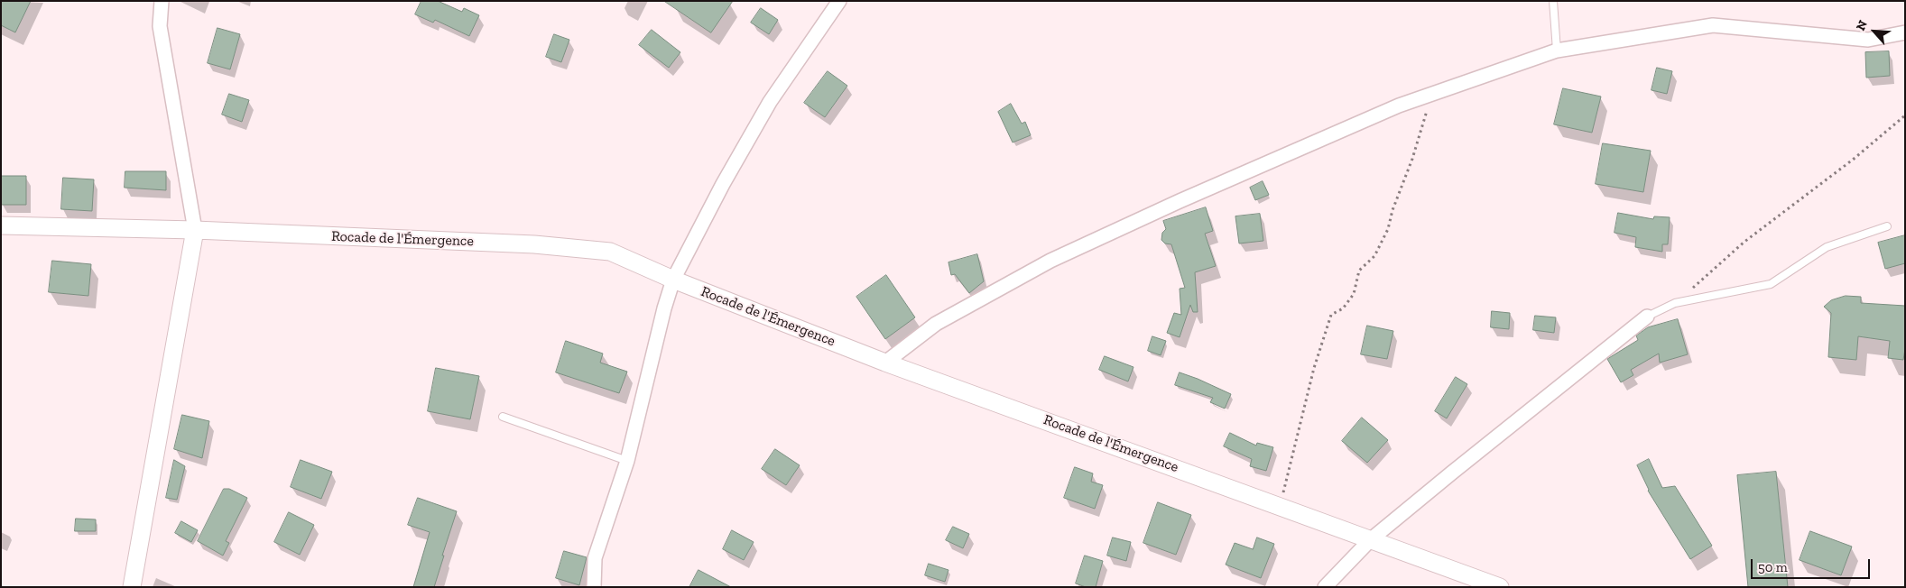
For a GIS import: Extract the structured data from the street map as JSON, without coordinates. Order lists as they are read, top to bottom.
{
  "streets": {
    "street": ["Rocade de l'Émergence"]
  },
  "scale_bar": "50 m",
  "north": "top left"
}
